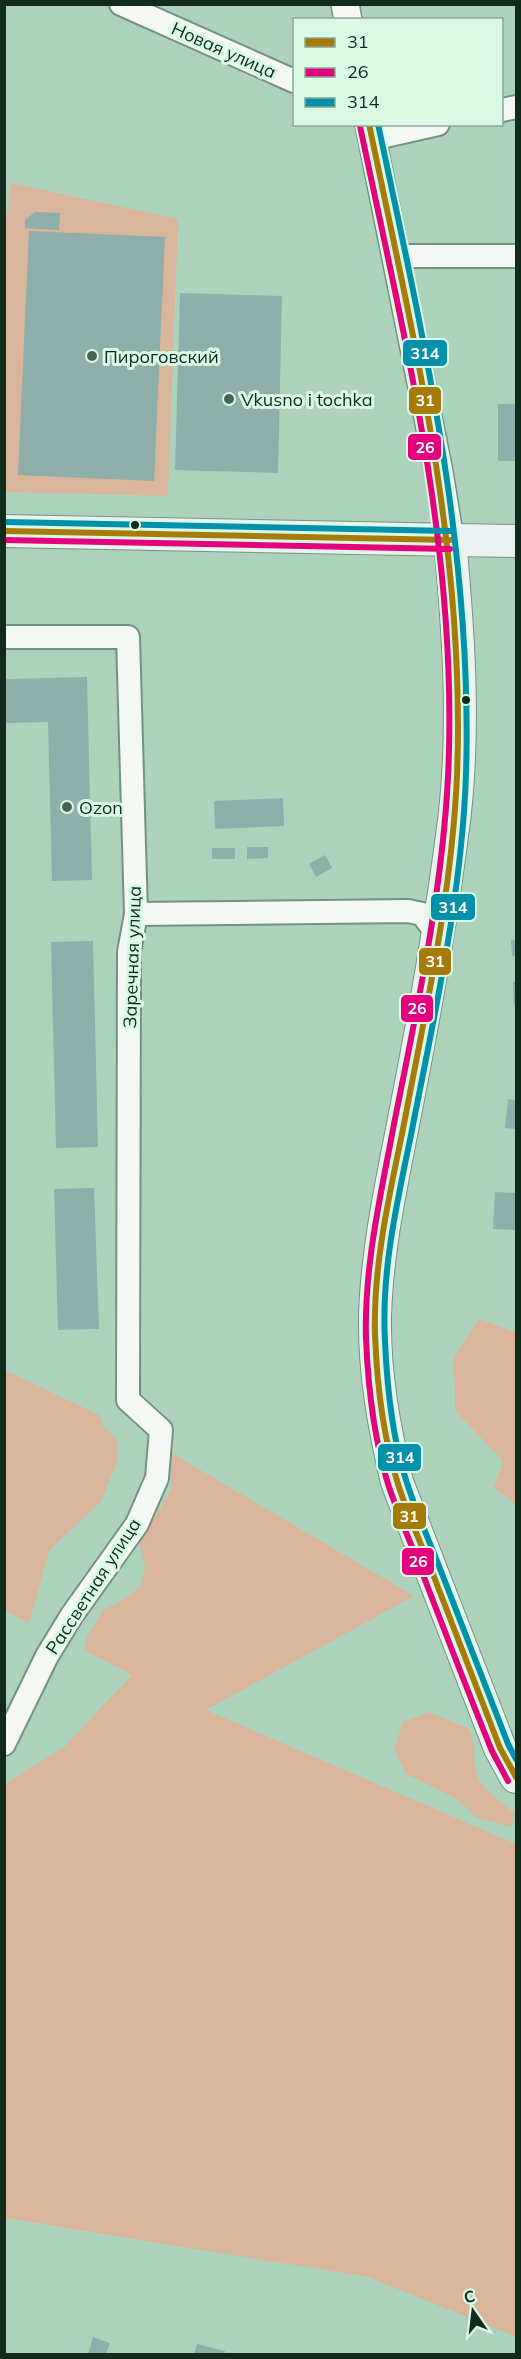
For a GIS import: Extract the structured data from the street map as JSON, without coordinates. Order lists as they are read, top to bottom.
{
  "streets": {
    "street": ["Новая улица", "Заречная улица", "Рассветная улица"]
  },
  "crossings": [
    ["Заречная улица", "Рассветная улица"]
  ],
  "places": ["Пироговский", "Vkusno i tochka", "Ozon"],
  "lines": ["transit line 31", "transit line 26", "transit line 314"],
  "legend": ["31", "26", "314"],
  "north": "top"
}
